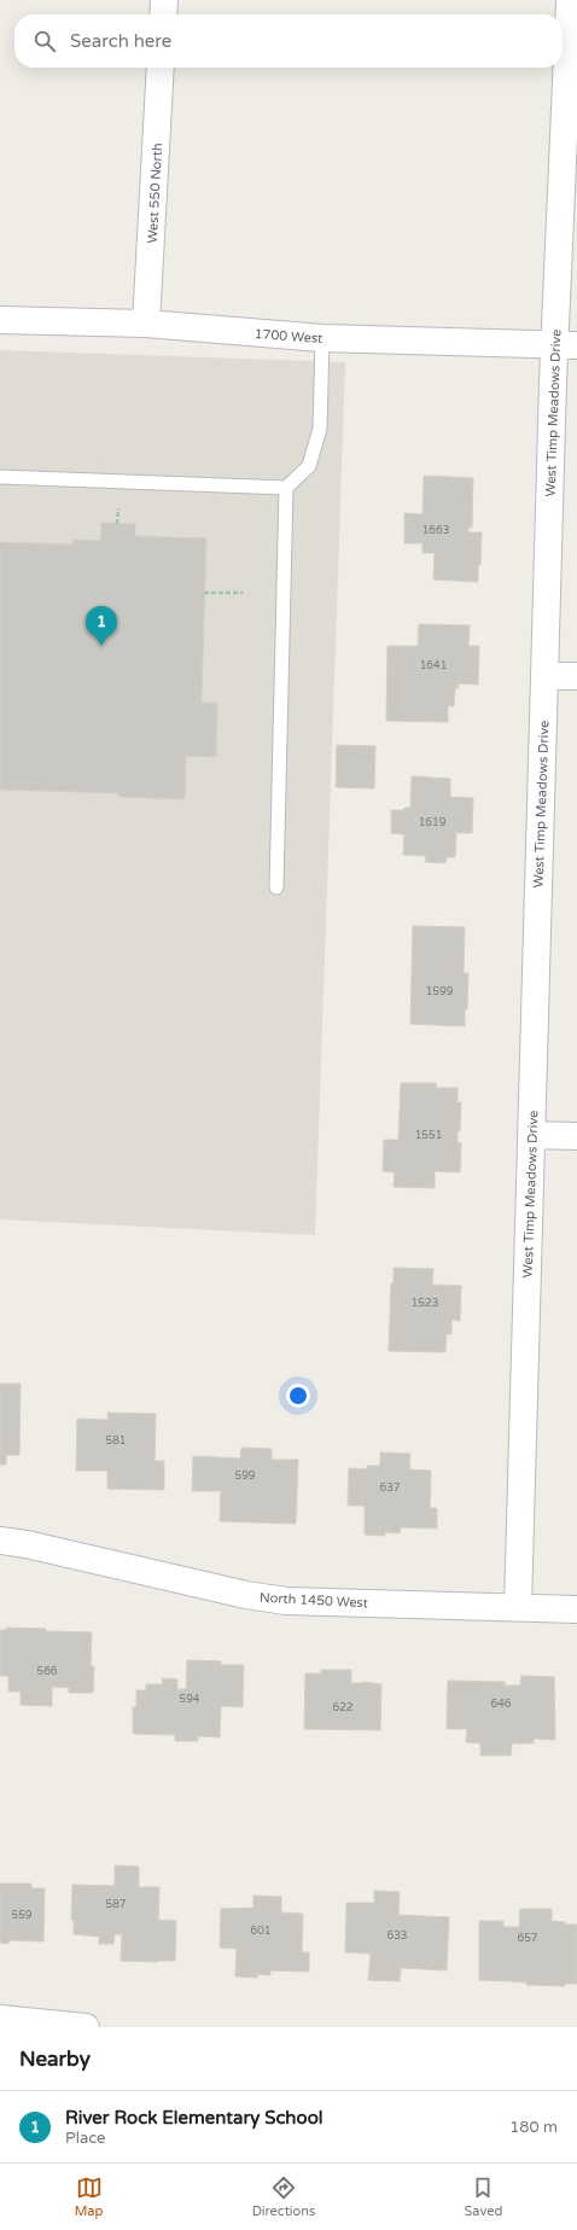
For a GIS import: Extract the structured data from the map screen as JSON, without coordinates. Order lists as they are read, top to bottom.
{
  "streets": {
    "street": [
      "West 550 North",
      "1700 West",
      "West Timp Meadows Drive",
      "North 1450 West"
    ]
  },
  "crossings": [
    ["West 550 North", "1700 West"],
    ["1700 West", "West Timp Meadows Drive"],
    ["West Timp Meadows Drive", "North 1450 West"]
  ],
  "house_numbers": [
    "1663",
    "1641",
    "1619",
    "1599",
    "1551",
    "1523",
    "581",
    "599",
    "637",
    "566",
    "594",
    "646",
    "622",
    "587",
    "559",
    "601",
    "633",
    "657"
  ],
  "page": {
    "search": "Search here",
    "pins": "1",
    "heading": "Nearby",
    "list": [
      {
        "mark": "1",
        "name": "River Rock Elementary School",
        "note": "Place",
        "value": "180 m"
      }
    ],
    "nav": ["Map", "Directions", "Saved"]
  }
}
